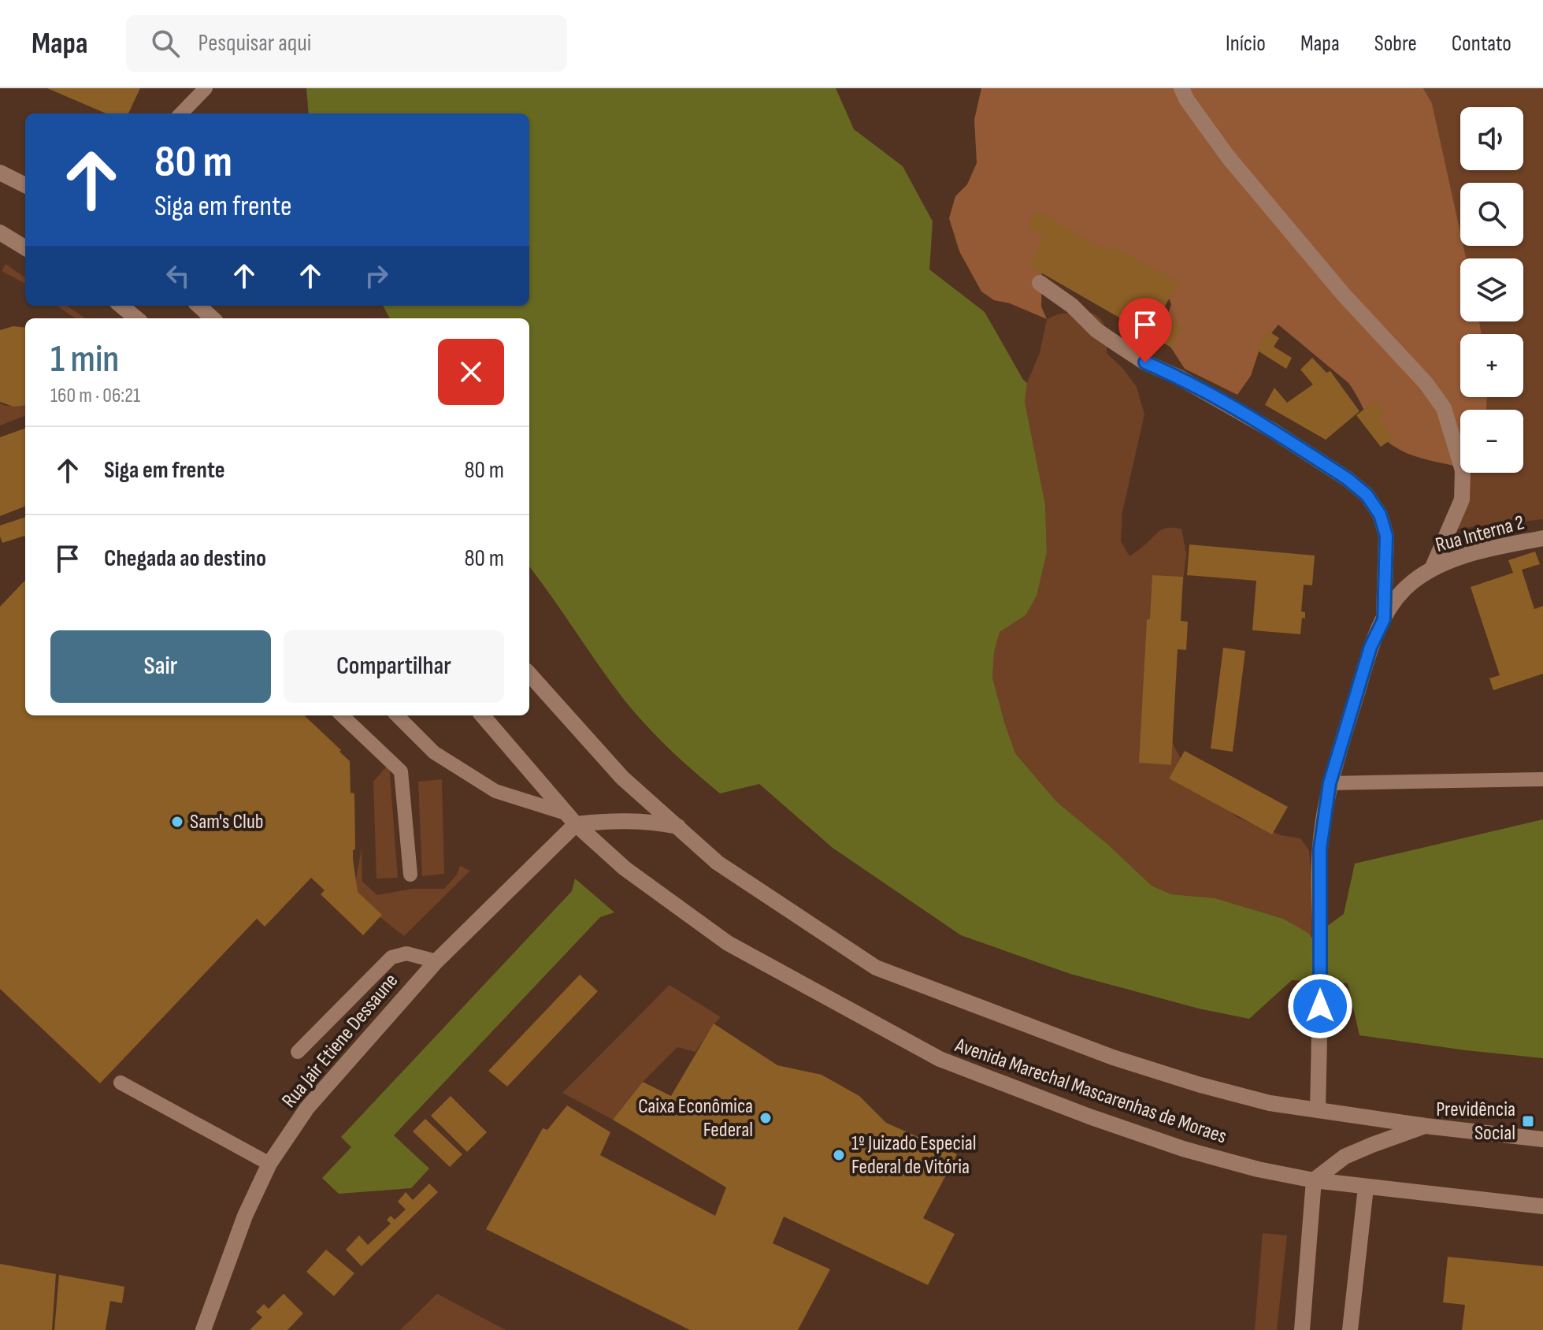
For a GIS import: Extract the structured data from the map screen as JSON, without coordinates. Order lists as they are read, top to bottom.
{
  "streets": {
    "street": ["Rua Interna 2", "Rua Jair Etiene Dessaune", "Avenida Marechal Mascarenhas de Moraes"]
  },
  "crossings": [
    ["Rua Interna 2", "Avenida Marechal Mascarenhas de Moraes"],
    ["Rua Jair Etiene Dessaune", "Avenida Marechal Mascarenhas de Moraes"]
  ],
  "places": {
    "other": ["Sam's Club", "Caixa Econômica Federal", "1º Juizado Especial Federal de Vitória"],
    "transit": ["Previdência Social"]
  },
  "page": {
    "header": "Mapa",
    "search": "Pesquisar aqui",
    "nav": [
      "Início",
      "Mapa",
      "Sobre",
      "Contato"
    ],
    "map_buttons": ["+", "−"],
    "turn": ["80 m", "Siga em frente"],
    "heading": ["1 min", "160 m · 06:21"],
    "list": [
      {
        "name": "Siga em frente",
        "value": "80 m"
      },
      {
        "name": "Chegada ao destino",
        "value": "80 m"
      }
    ],
    "buttons": ["Sair", "Compartilhar"]
  }
}
